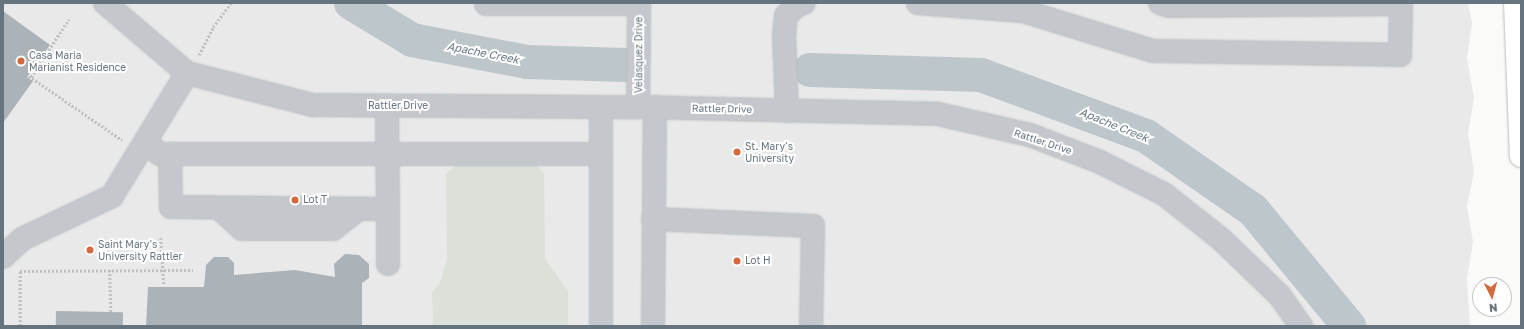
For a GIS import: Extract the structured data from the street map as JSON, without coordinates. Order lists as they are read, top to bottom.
{
  "streets": {
    "street": ["Velasquez Drive", "Rattler Drive"]
  },
  "crossings": [
    ["Velasquez Drive", "Rattler Drive"]
  ],
  "water": ["Apache Creek"],
  "places": [
    "Casa Maria Marianist Residence",
    "St. Mary's University",
    "Lot T",
    "Saint Mary's University Rattler",
    "Lot H"
  ],
  "north": "bottom"
}
